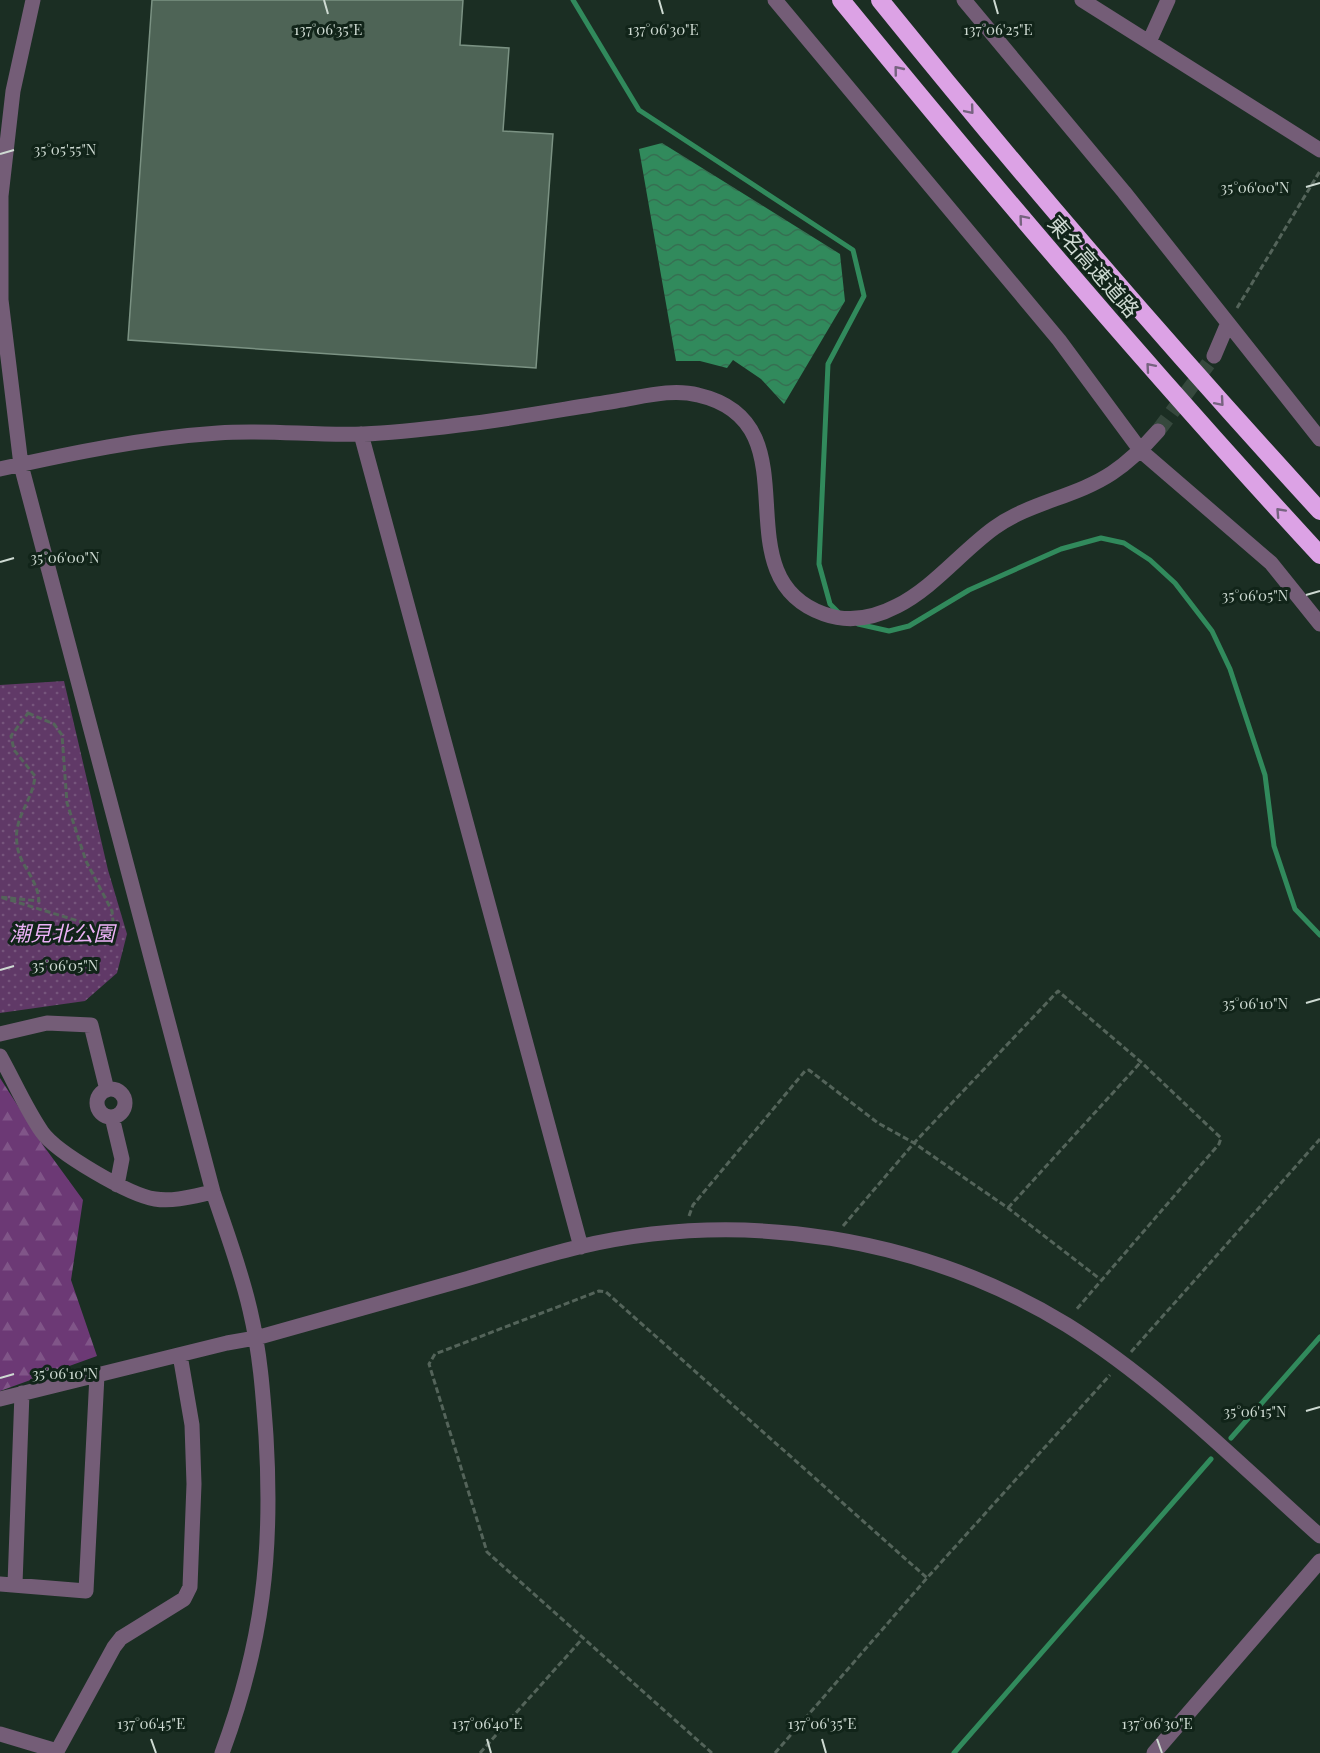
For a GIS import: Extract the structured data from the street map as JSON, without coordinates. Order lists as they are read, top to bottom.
{
  "streets": {
    "highway": ["東名高速道路"]
  },
  "parks": ["潮見北公園"],
  "coordinates": [
    "137°06'35\"E",
    "137°06'30\"E",
    "137°06'25\"E",
    "35°05'55\"N",
    "35°06'00\"N",
    "35°06'05\"N",
    "35°06'10\"N",
    "35°06'15\"N",
    "137°06'45\"E",
    "137°06'40\"E"
  ]
}
